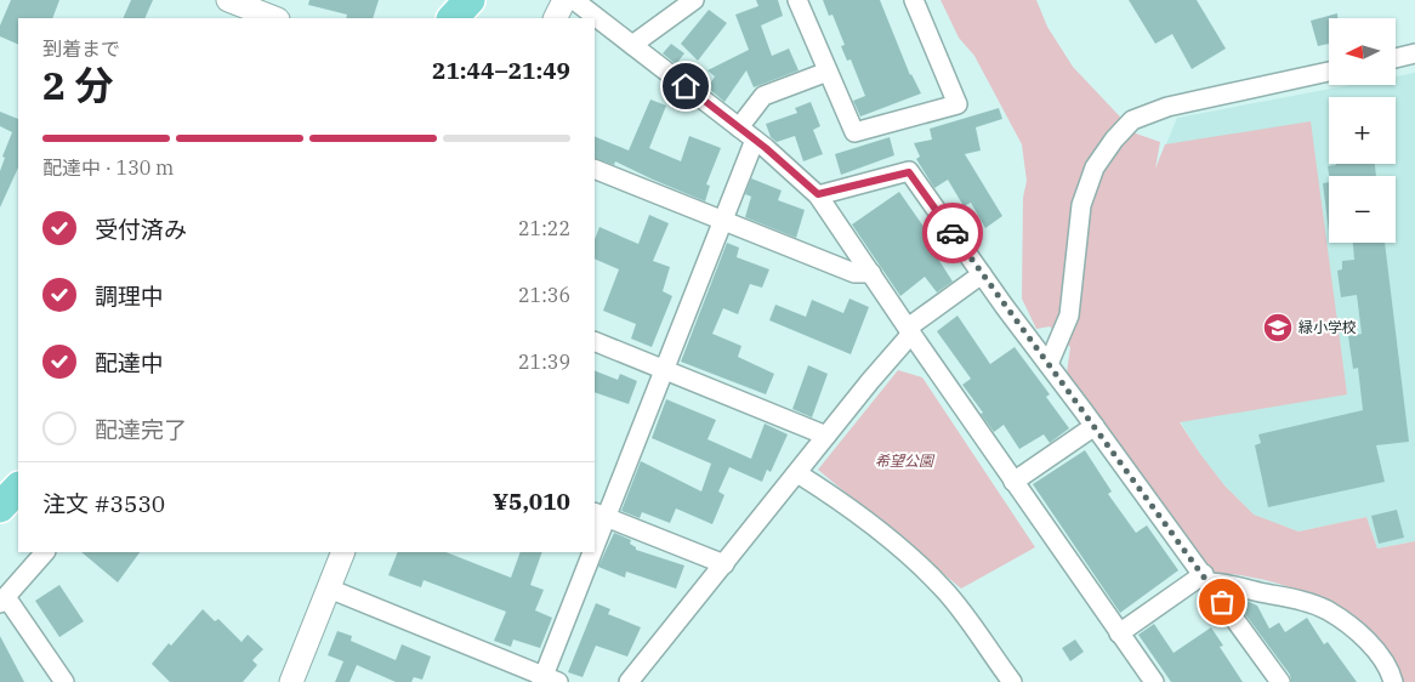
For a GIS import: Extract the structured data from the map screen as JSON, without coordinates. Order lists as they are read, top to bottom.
{
  "parks": ["希望公園"],
  "places": {
    "school or university": ["緑小学校"]
  },
  "north": "left",
  "page": {
    "map_buttons": ["+", "−"],
    "heading": ["2 分", "到着まで", "21:44–21:49"],
    "panel": ["注文 #3530", "¥5,010"],
    "bar": "配達中 · 130 m",
    "list": [
      ["受付済み", "21:22"],
      ["調理中", "21:36"],
      ["配達中", "21:39"],
      "配達完了"
    ]
  }
}
